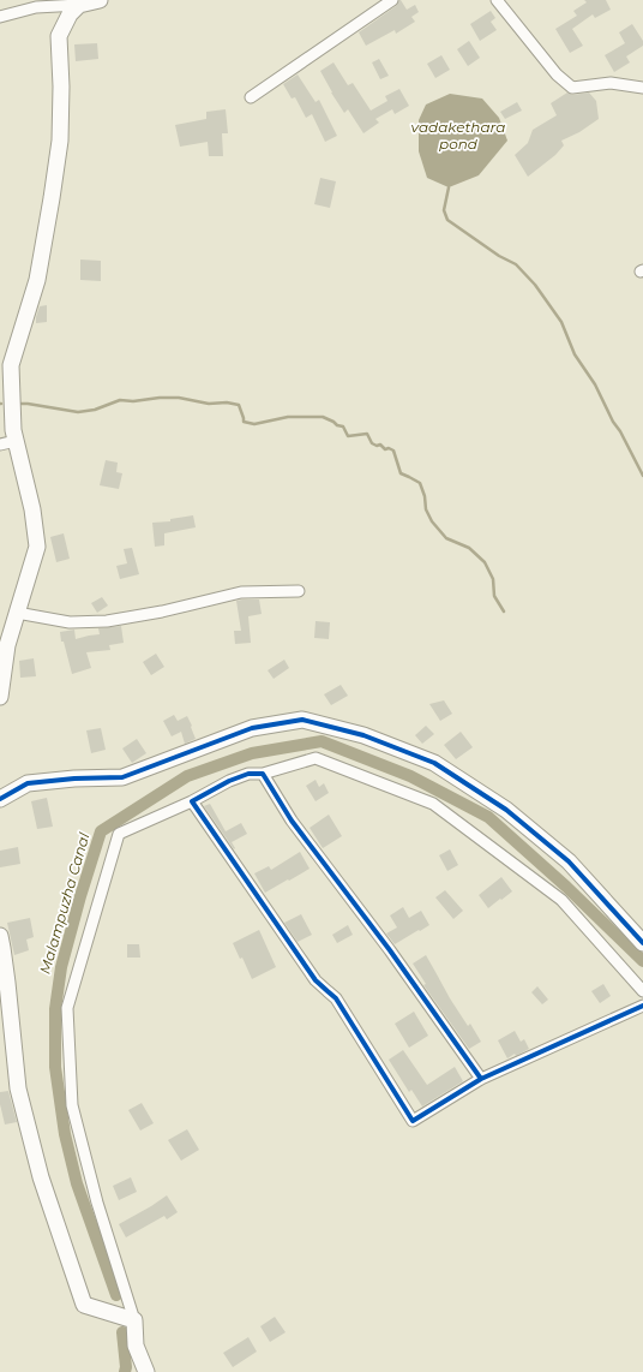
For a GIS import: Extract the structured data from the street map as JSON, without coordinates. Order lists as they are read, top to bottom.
{
  "water": ["vadakethara pond", "Malampuzha Canal"]
}
